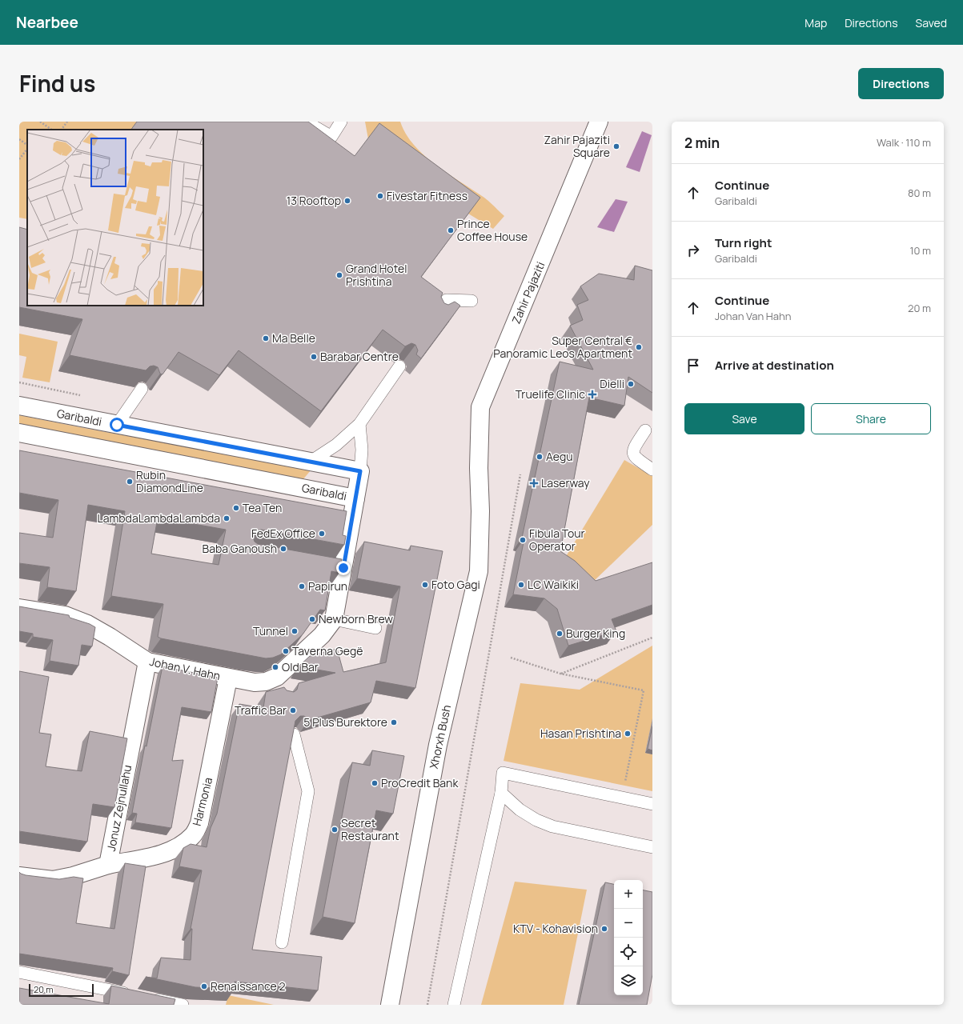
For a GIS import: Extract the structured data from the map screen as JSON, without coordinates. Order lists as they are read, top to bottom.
{
  "streets": {
    "street": [
      "Zahir Pajaziti",
      "Garibaldi",
      "Johan V. Hahn",
      "Xhorxh Bush",
      "Harmonia",
      "Jonuz Zejnullahu"
    ]
  },
  "crossings": [
    ["Zahir Pajaziti", "Xhorxh Bush"],
    ["Johan V. Hahn", "Harmonia"],
    ["Johan V. Hahn", "Jonuz Zejnullahu"],
    ["Harmonia", "Jonuz Zejnullahu"]
  ],
  "places": {
    "other": [
      "Zahir Pajaziti Square",
      "Fivestar Fitness",
      "13 Rooftop",
      "Prince Coffee House",
      "Grand Hotel Prishtina",
      "Ma Belle",
      "Super Central € Panoramic Leos Apartment",
      "Barabar Centre",
      "Dielli",
      "Aegu",
      "Rubin DiamondLine",
      "Tea Ten",
      "LambdaLambdaLambda",
      "FedEx Office",
      "Fibula Tour Operator",
      "Baba Ganoush",
      "Foto Gagi",
      "LC Waikiki",
      "Papirun",
      "Newborn Brew",
      "Tunnel",
      "Burger King",
      "Taverna Gegë",
      "Old Bar",
      "Traffic Bar",
      "5 Plus Burektore",
      "Hasan Prishtina",
      "ProCredit Bank",
      "Secret Restaurant",
      "KTV - Kohavision",
      "Renaissance 2"
    ],
    "health": ["Truelife Clinic", "Laserway"]
  },
  "scale_bar": "20 m",
  "page": {
    "header": "Nearbee",
    "nav": ["Map", "Directions", "Saved"],
    "title": "Find us",
    "buttons": [
      "Directions",
      ["Save", "Share"]
    ],
    "heading": ["2 min", "Walk · 110 m"],
    "list": [
      ["Continue", "Garibaldi", "80 m"],
      ["Turn right", "Garibaldi", "10 m"],
      ["Continue", "Johan Van Hahn", "20 m"],
      "Arrive at destination"
    ],
    "map_buttons": ["+", "−"],
    "scale": "20 m"
  }
}
